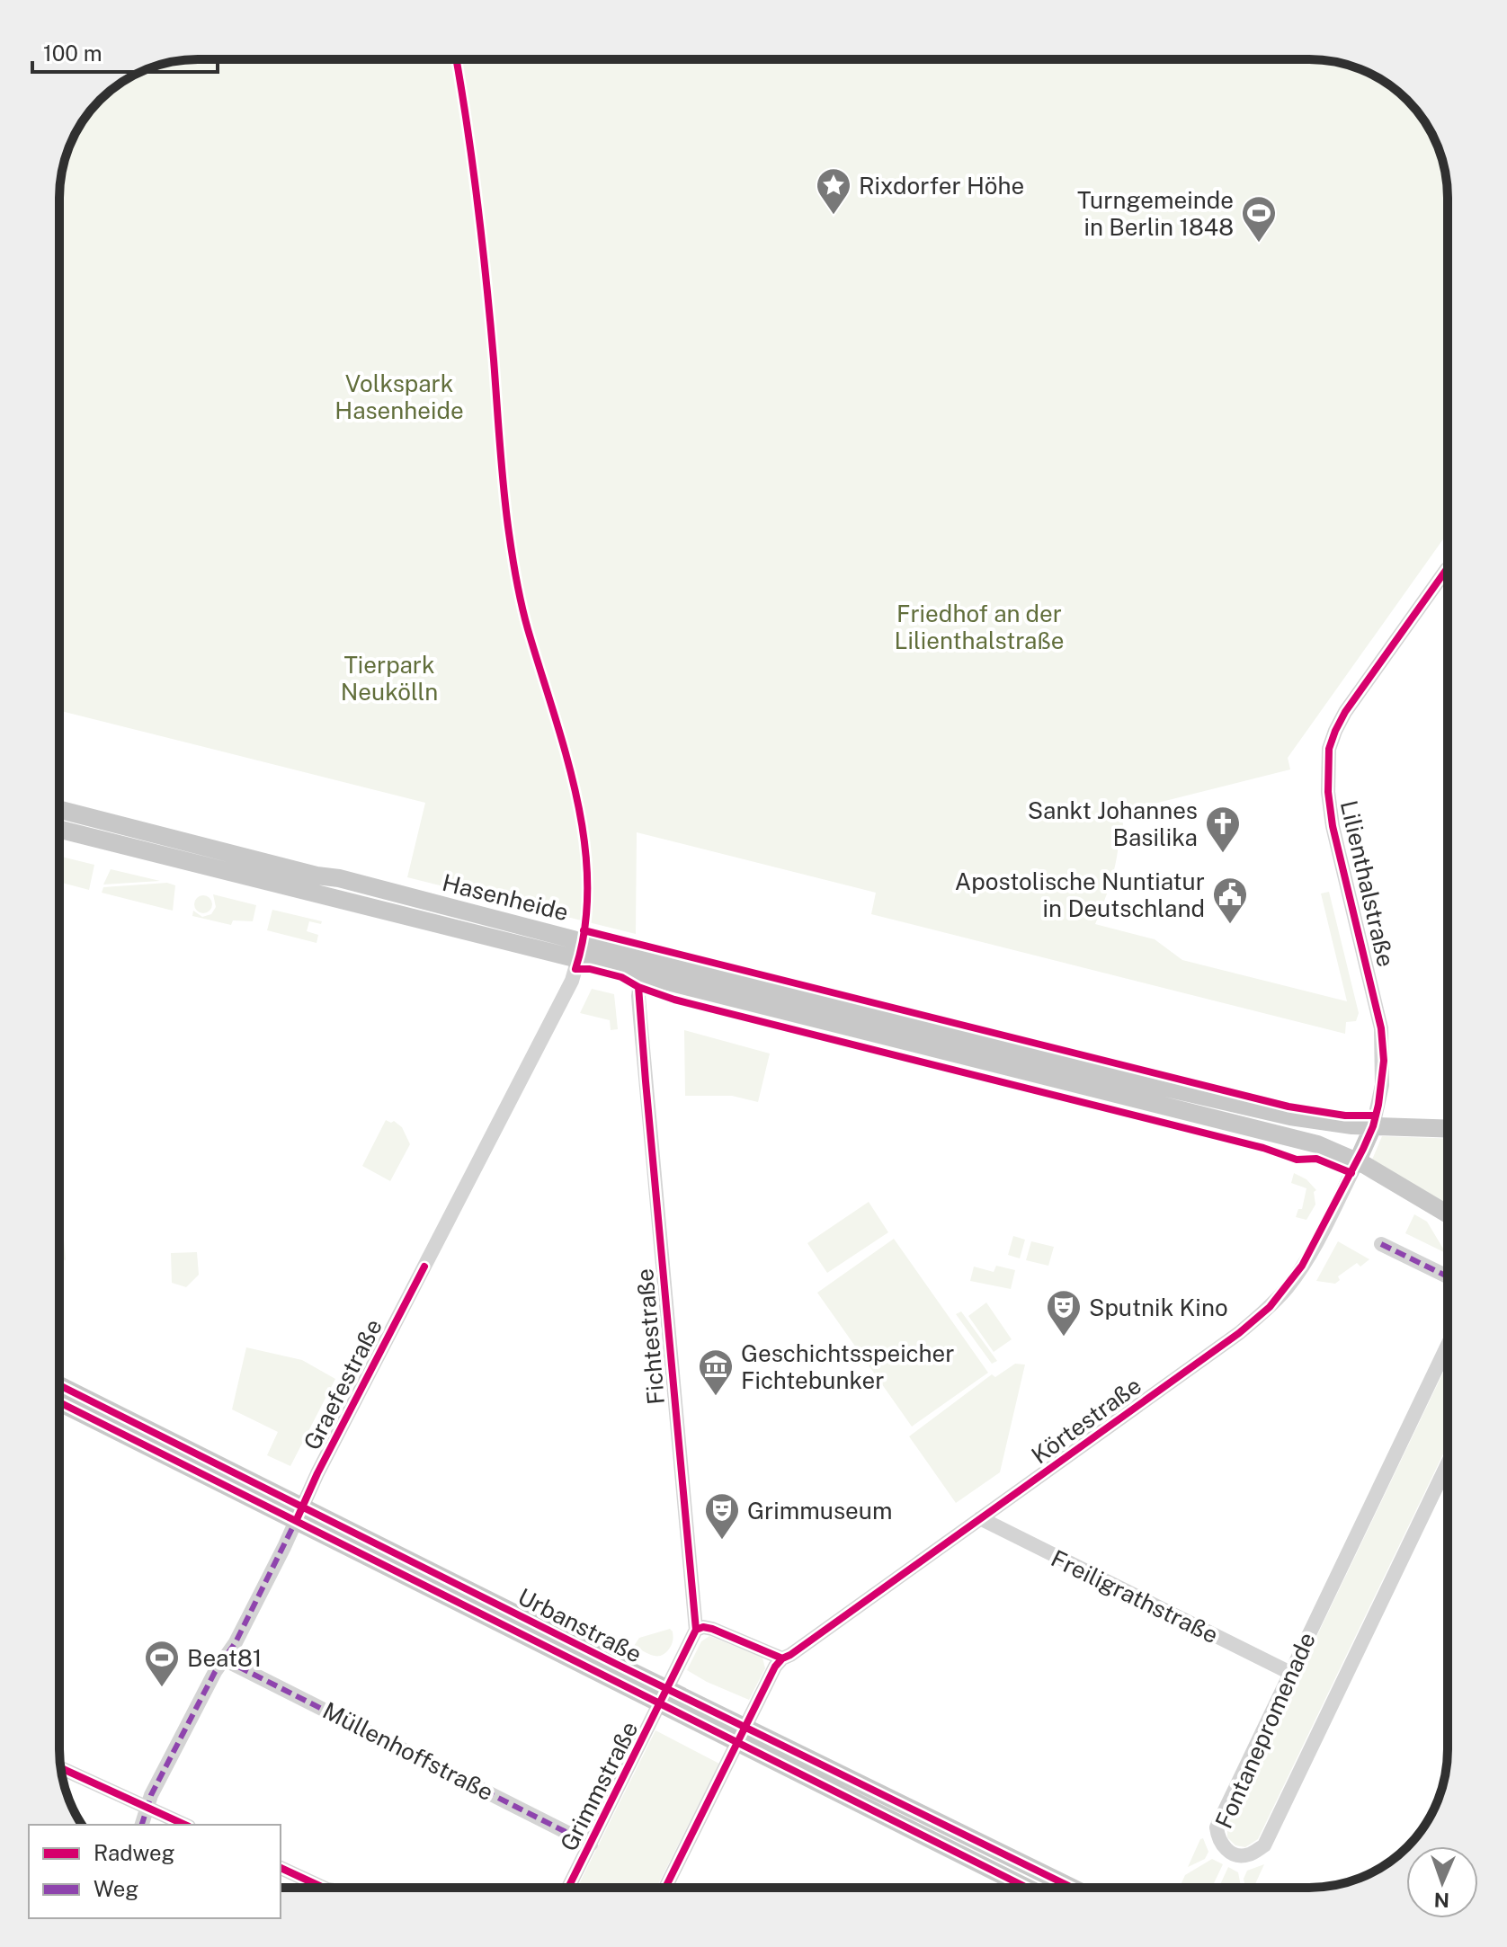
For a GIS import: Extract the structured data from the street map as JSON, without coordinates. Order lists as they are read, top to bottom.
{
  "streets": {
    "main road": ["Hasenheide", "Urbanstraße"],
    "street": [
      "Lilienthalstraße",
      "Fichtestraße",
      "Graefestraße",
      "Körtestraße",
      "Freiligrathstraße",
      "Fontanepromenade",
      "Müllenhoffstraße",
      "Grimmstraße"
    ]
  },
  "crossings": [
    ["Lilienthalstraße", "Hasenheide"],
    ["Hasenheide", "Fichtestraße"],
    ["Hasenheide", "Graefestraße"],
    ["Hasenheide", "Körtestraße"],
    ["Graefestraße", "Urbanstraße"],
    ["Graefestraße", "Müllenhoffstraße"],
    ["Körtestraße", "Freiligrathstraße"],
    ["Körtestraße", "Urbanstraße"],
    ["Freiligrathstraße", "Fontanepromenade"],
    ["Urbanstraße", "Grimmstraße"],
    ["Müllenhoffstraße", "Grimmstraße"]
  ],
  "parks": ["Volkspark Hasenheide", "Friedhof an der Lilienthalstraße", "Tierpark Neukölln"],
  "places": {
    "place": ["Rixdorfer Höhe"],
    "sports": ["Turngemeinde in Berlin 1848", "Beat81"],
    "church": ["Sankt Johannes Basilika"],
    "public building": ["Apostolische Nuntiatur in Deutschland"],
    "theatre": ["Sputnik Kino", "Grimmuseum"],
    "museum": ["Geschichtsspeicher Fichtebunker"]
  },
  "legend": ["Radweg", "Weg"],
  "scale_bar": "100 m",
  "north": "bottom"
}
